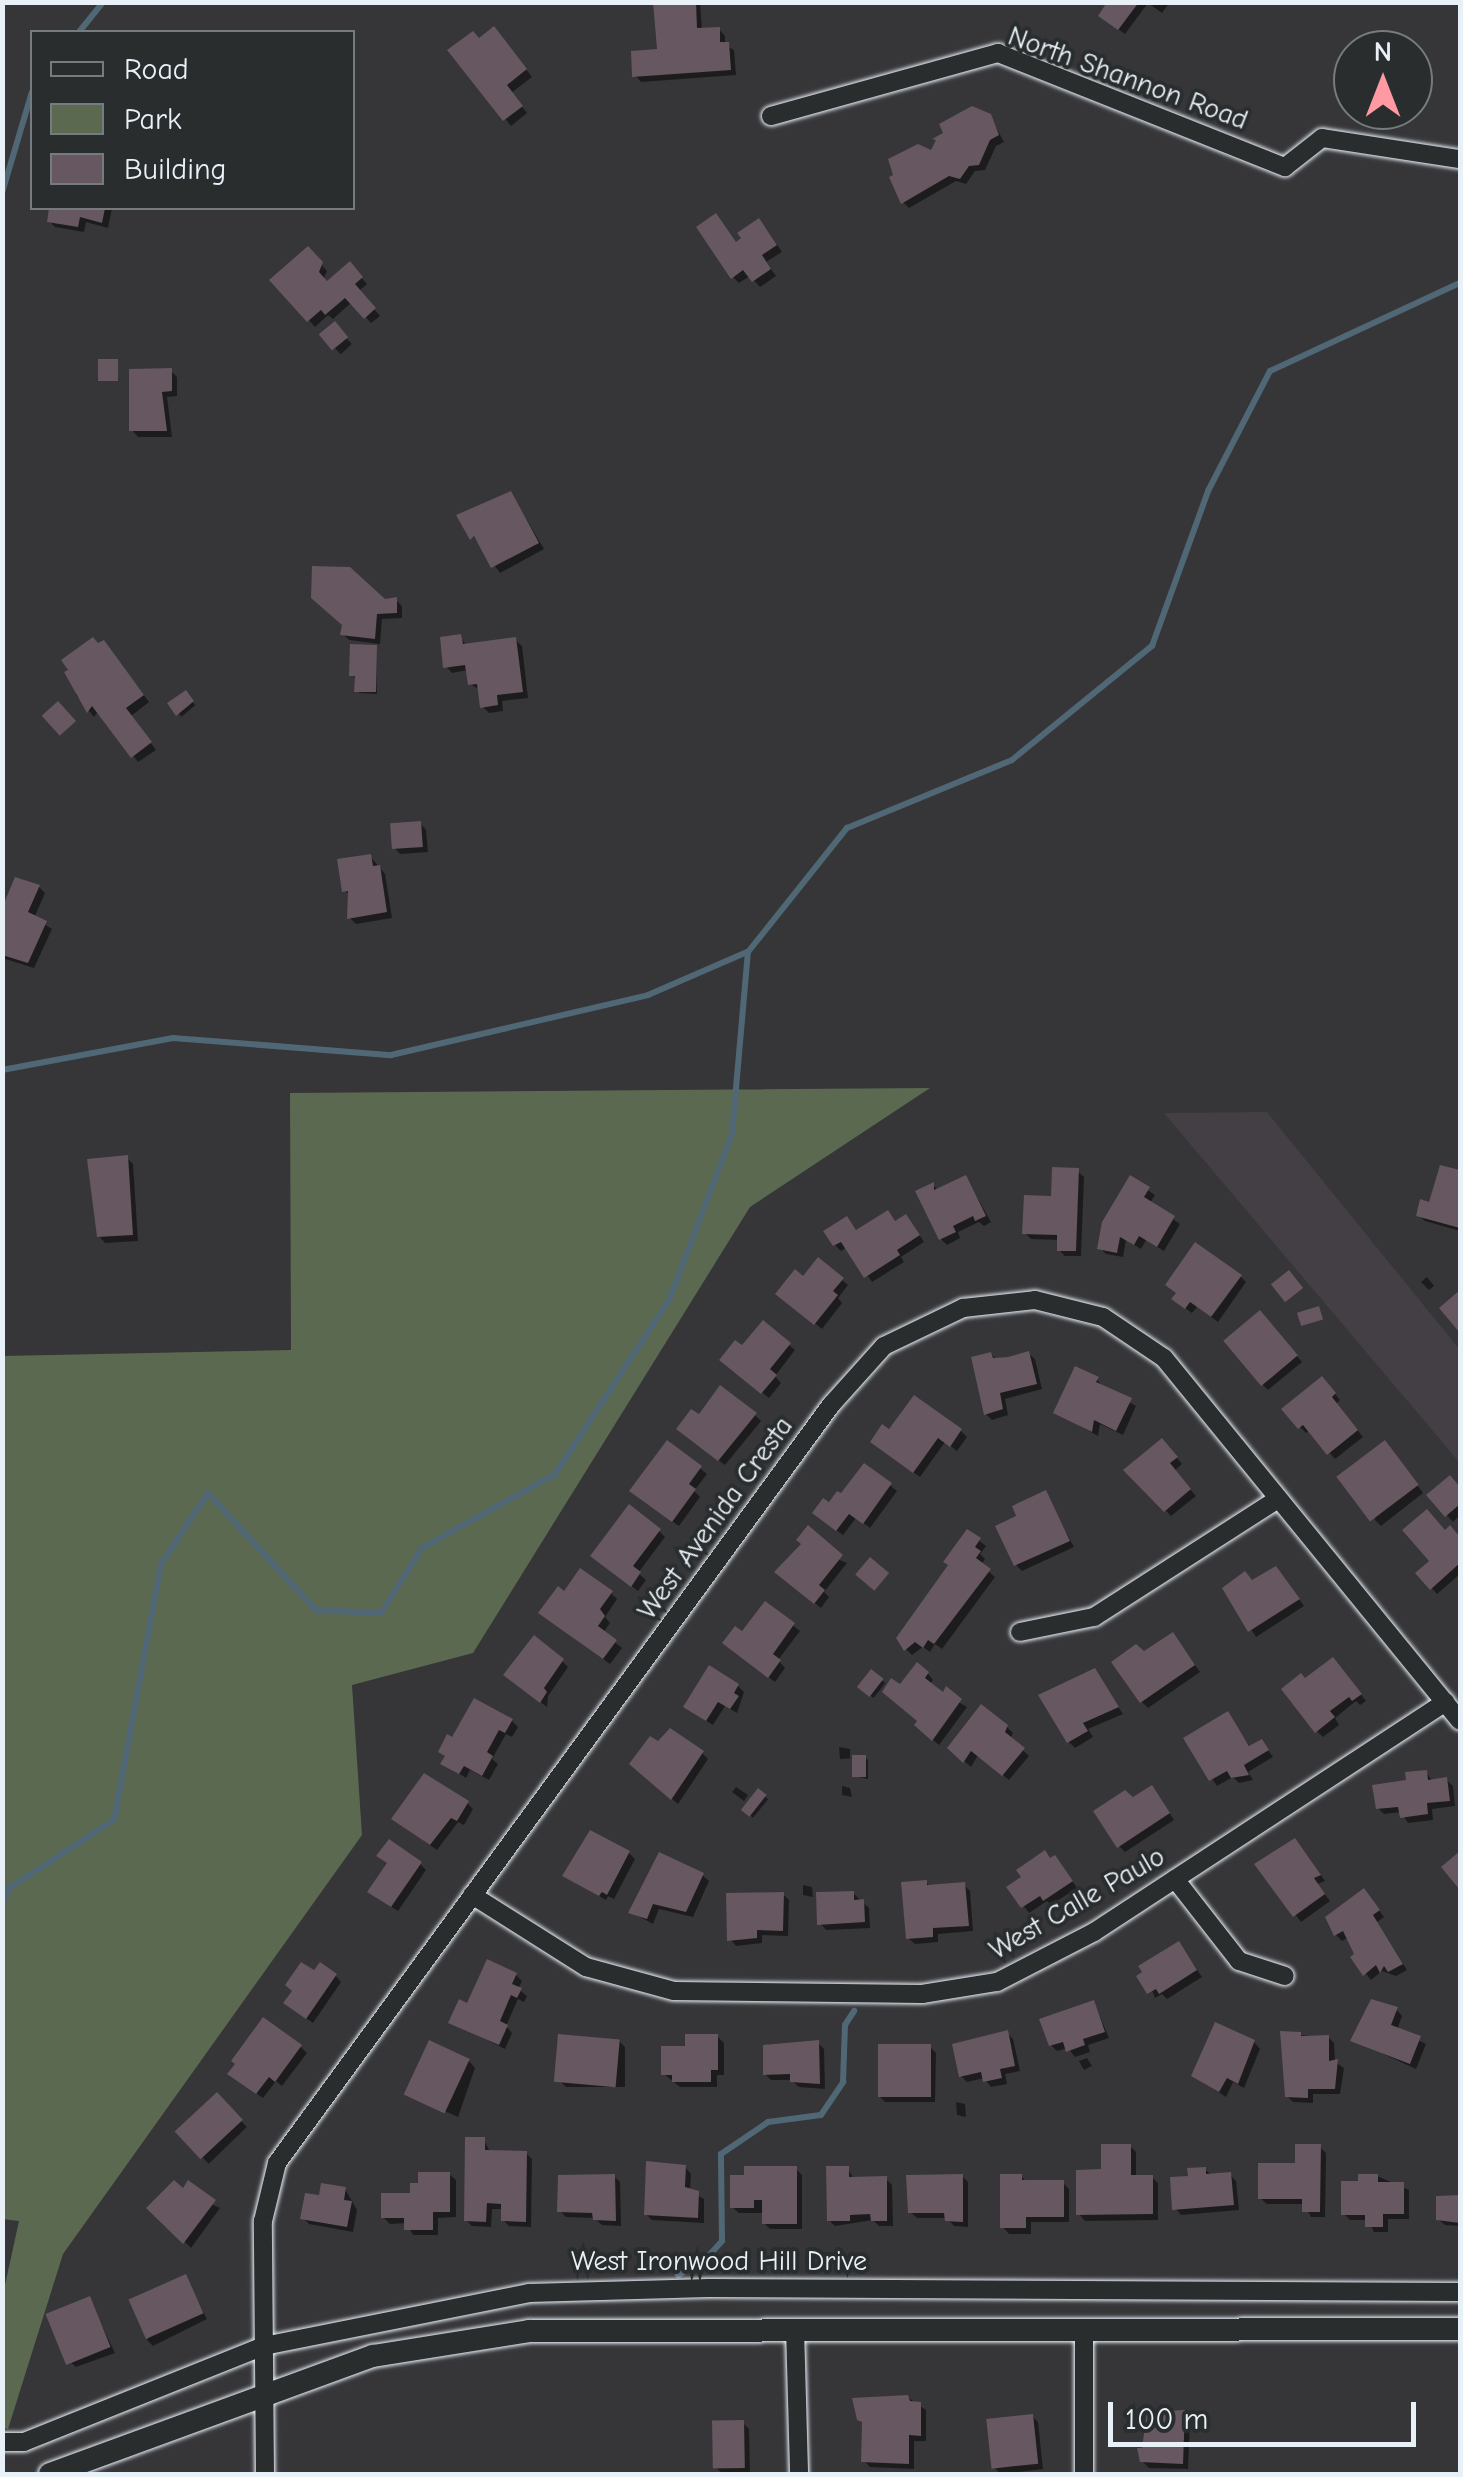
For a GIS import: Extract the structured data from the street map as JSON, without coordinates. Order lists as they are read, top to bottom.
{
  "streets": {
    "street": [
      "North Shannon Road",
      "West Avenida Cresta",
      "West Calle Paulo",
      "West Ironwood Hill Drive"
    ]
  },
  "crossings": [
    ["West Avenida Cresta", "West Calle Paulo"],
    ["West Avenida Cresta", "West Ironwood Hill Drive"]
  ],
  "legend": ["Road", "Park", "Building"],
  "scale_bar": "100 m",
  "north": "top"
}
